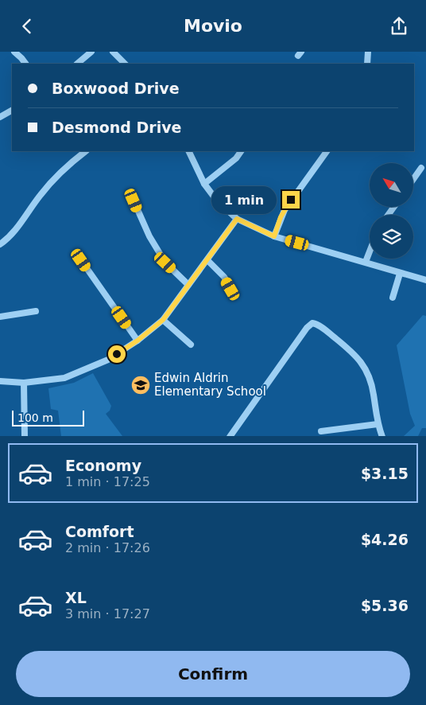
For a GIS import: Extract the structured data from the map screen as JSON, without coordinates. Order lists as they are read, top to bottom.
{
  "places": {
    "school or university": ["Edwin Aldrin Elementary School"]
  },
  "scale_bar": "100 m",
  "north": "top left",
  "page": {
    "header": "Movio",
    "banner": ["Boxwood Drive", "Desmond Drive"],
    "bubble": "1 min",
    "scale": "100 m",
    "list": [
      {
        "name": "Economy",
        "note": "1 min · 17:25",
        "value": "$3.15"
      },
      {
        "name": "Comfort",
        "note": "2 min · 17:26",
        "value": "$4.26"
      },
      {
        "name": "XL",
        "note": "3 min · 17:27",
        "value": "$5.36"
      }
    ],
    "buttons": "Confirm"
  }
}
